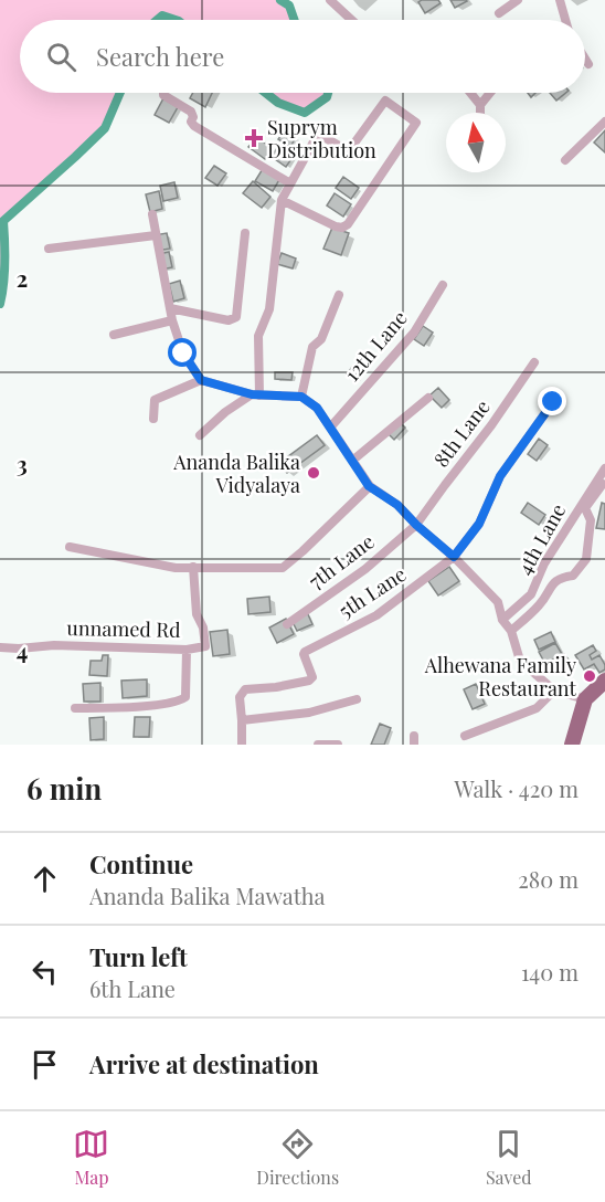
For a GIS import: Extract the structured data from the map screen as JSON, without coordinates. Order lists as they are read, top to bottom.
{
  "streets": {
    "street": [
      "12th Lane",
      "8th Lane",
      "4th Lane",
      "7th Lane",
      "5th Lane",
      "unnamed Rd"
    ]
  },
  "crossings": [
    ["8th Lane", "7th Lane"]
  ],
  "places": {
    "health": ["Suprym Distribution"],
    "other": ["Ananda Balika Vidyalaya", "Alhewana Family Restaurant"]
  },
  "north": "top",
  "page": {
    "search": "Search here",
    "heading": ["6 min", "Walk · 420 m"],
    "list": [
      ["Continue", "Ananda Balika Mawatha", "280 m"],
      ["Turn left", "6th Lane", "140 m"],
      "Arrive at destination"
    ],
    "nav": ["Map", "Directions", "Saved"]
  },
  "grid": {
    "rows": ["2", "3", "4"]
  }
}
